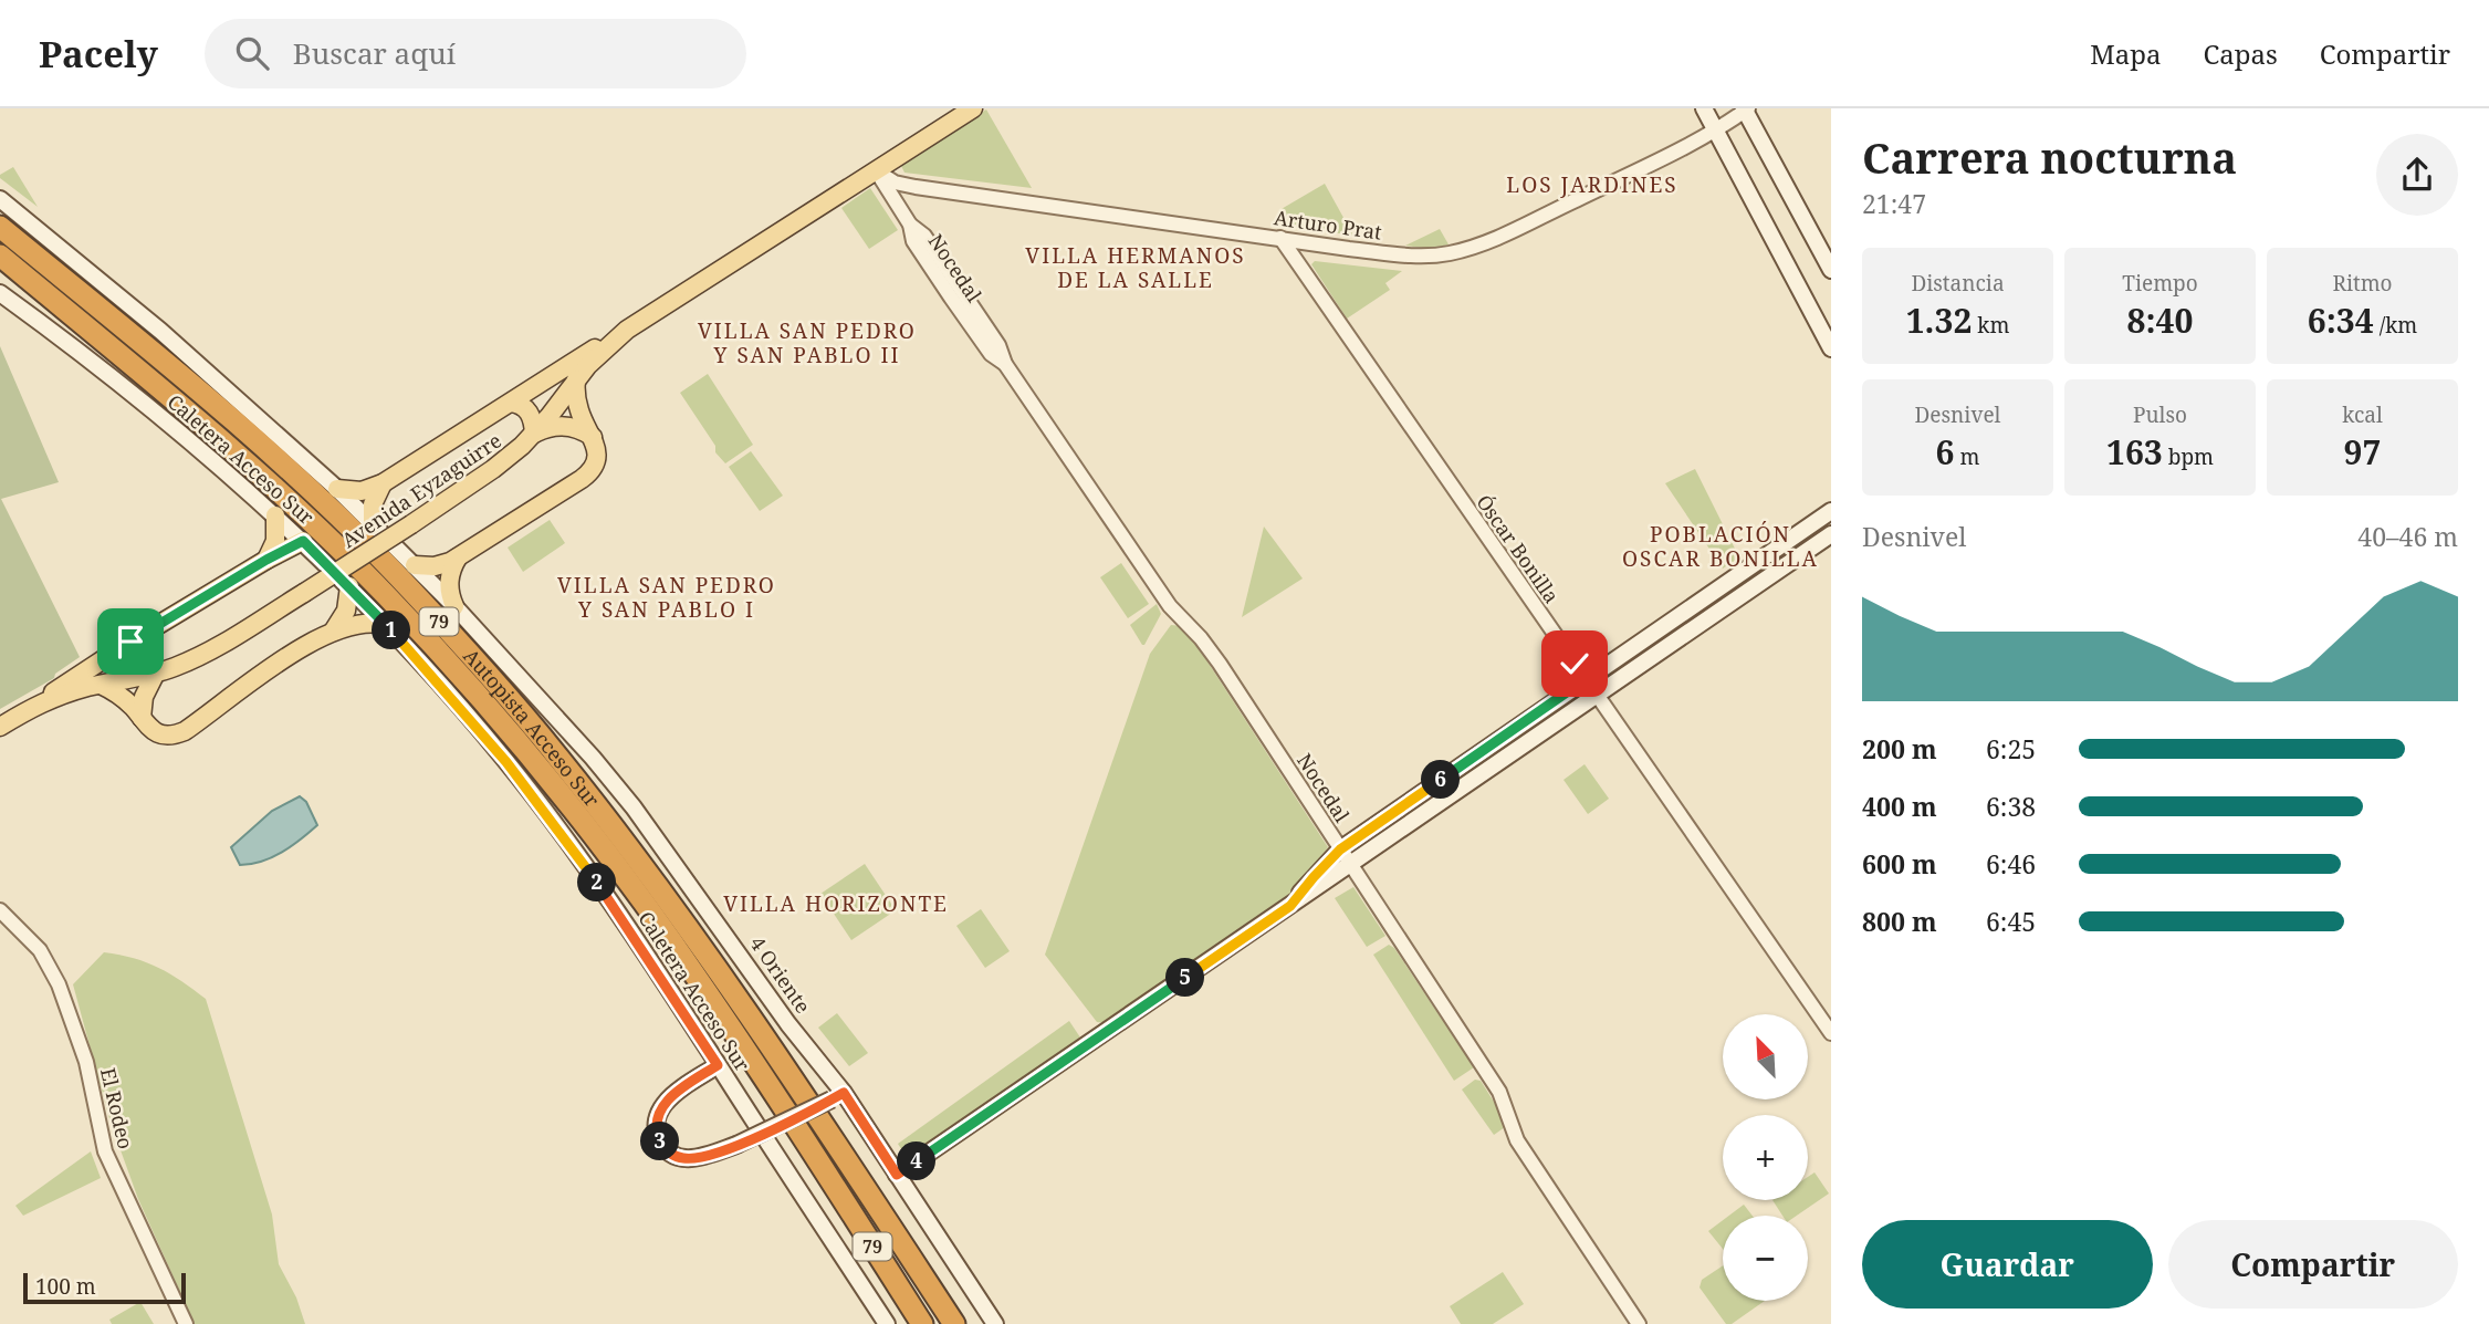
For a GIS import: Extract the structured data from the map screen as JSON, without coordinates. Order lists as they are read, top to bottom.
{
  "streets": {
    "highway": ["79", "Autopista Acceso Sur"],
    "main road": ["Caletera Acceso Sur", "Avenida Eyzaguirre", "4 Oriente"],
    "street": [
      "Arturo Prat",
      "Nocedal",
      "Óscar Bonilla",
      "El Rodeo"
    ]
  },
  "crossings": [
    ["Arturo Prat", "Nocedal"],
    ["Arturo Prat", "Avenida Eyzaguirre"],
    ["Arturo Prat", "Óscar Bonilla"],
    ["Nocedal", "Avenida Eyzaguirre"],
    ["Caletera Acceso Sur", "4 Oriente"]
  ],
  "districts": [
    "LOS JARDINES",
    "VILLA HERMANOS DE LA SALLE",
    "VILLA SAN PEDRO Y SAN PABLO II",
    "POBLACIÓN OSCAR BONILLA",
    "VILLA SAN PEDRO Y SAN PABLO I",
    "VILLA HORIZONTE"
  ],
  "scale_bar": "100 m",
  "north": "top left",
  "page": {
    "header": "Pacely",
    "search": "Buscar aquí",
    "nav": ["Mapa", "Capas", "Compartir"],
    "heading": ["Carrera nocturna", "21:47"],
    "stats": [
      ["Distancia", "1.32 km"],
      ["Tiempo", "8:40"],
      ["Ritmo", "6:34 /km"],
      ["Desnivel", "6 m"],
      ["Pulso", "163 bpm"],
      ["kcal", "97"]
    ],
    "chart": ["Desnivel", "40–46 m"],
    "pins": [
      "1",
      "6",
      "2",
      "5",
      "3",
      "4"
    ],
    "list": [
      {
        "name": "200 m",
        "note": "6:25"
      },
      {
        "name": "400 m",
        "note": "6:38"
      },
      {
        "name": "600 m",
        "note": "6:46"
      },
      {
        "name": "800 m",
        "note": "6:45"
      }
    ],
    "map_buttons": ["+", "−"],
    "buttons": ["Guardar", "Compartir"],
    "scale": "100 m"
  }
}
